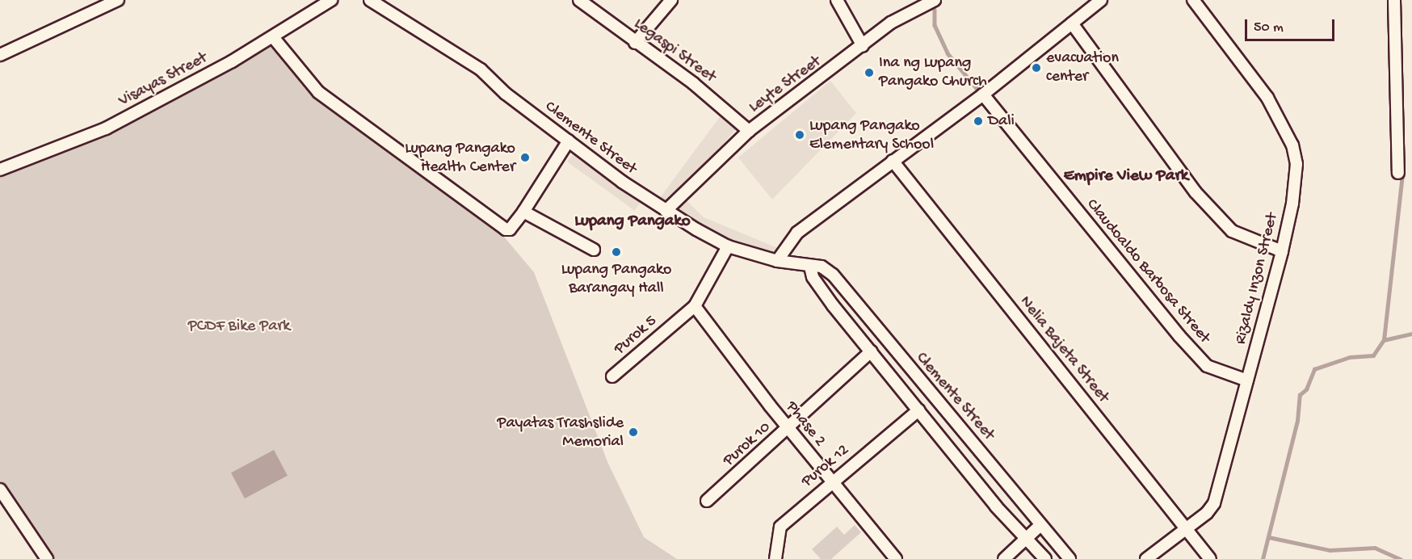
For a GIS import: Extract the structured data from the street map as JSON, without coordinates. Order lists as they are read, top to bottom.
{
  "streets": {
    "street": [
      "Legaspi Street",
      "Visayas Street",
      "Leyte Street",
      "Clemente Street",
      "Claudoaldo Barbosa Street",
      "Rizaldy Inzon Street",
      "Purok 5",
      "Nelia Bajeta Street",
      "Phase 2",
      "Purok 10",
      "Purok 12"
    ]
  },
  "crossings": [
    ["Legaspi Street", "Leyte Street"],
    ["Leyte Street", "Clemente Street"],
    ["Clemente Street", "Purok 5"],
    ["Claudoaldo Barbosa Street", "Rizaldy Inzon Street"],
    ["Rizaldy Inzon Street", "Nelia Bajeta Street"],
    ["Purok 5", "Phase 2"],
    ["Phase 2", "Purok 10"],
    ["Phase 2", "Purok 12"]
  ],
  "districts": ["Empire View Park", "Lupang Pangako"],
  "parks": ["PCDF Bike Park"],
  "places": [
    "evacuation center",
    "Ina ng Lupang Pangako Church",
    "Dali",
    "Lupang Pangako Elementary School",
    "Lupang Pangako Health Center",
    "Lupang Pangako Barangay Hall",
    "Payatas Trashslide Memorial"
  ],
  "scale_bar": "50 m"
}
